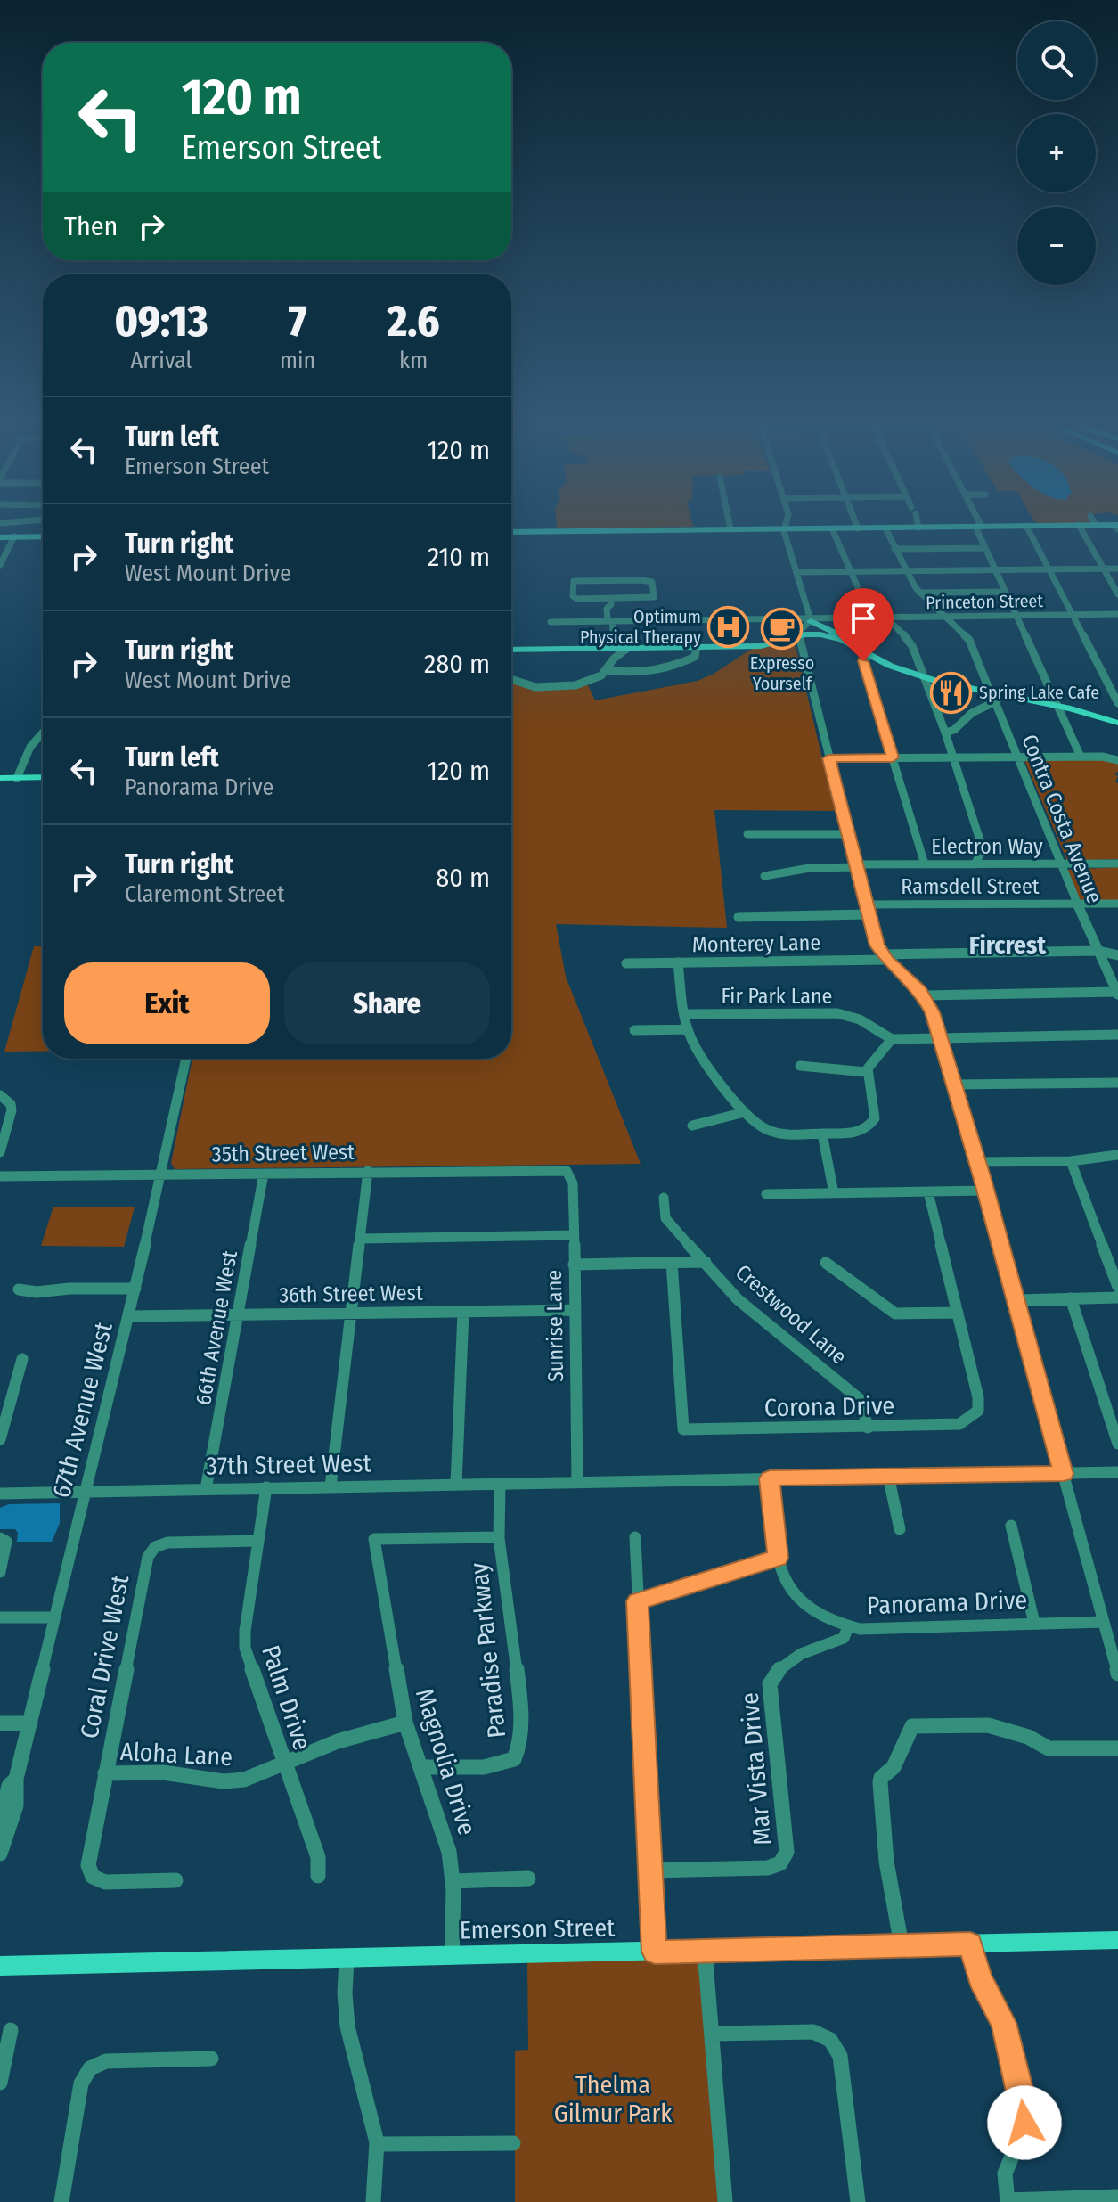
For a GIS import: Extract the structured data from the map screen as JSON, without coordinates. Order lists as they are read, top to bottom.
{
  "streets": {
    "main road": ["Emerson Street"],
    "street": [
      "Princeton Street",
      "Contra Costa Avenue",
      "Electron Way",
      "Ramsdell Street",
      "Monterey Lane",
      "Fir Park Lane",
      "35th Street West",
      "36th Street West",
      "Crestwood Lane",
      "Sunrise Lane",
      "66th Avenue West",
      "Corona Drive",
      "67th Avenue West",
      "37th Street West",
      "Panorama Drive",
      "Paradise Parkway",
      "Coral Drive West",
      "Palm Drive",
      "Aloha Lane",
      "Magnolia Drive",
      "Mar Vista Drive"
    ]
  },
  "crossings": [
    ["Contra Costa Avenue", "Electron Way"],
    ["Contra Costa Avenue", "Ramsdell Street"],
    ["Contra Costa Avenue", "Monterey Lane"],
    ["35th Street West", "Sunrise Lane"],
    ["35th Street West", "66th Avenue West"],
    ["35th Street West", "67th Avenue West"],
    ["36th Street West", "Sunrise Lane"],
    ["36th Street West", "66th Avenue West"],
    ["36th Street West", "67th Avenue West"],
    ["Crestwood Lane", "Corona Drive"],
    ["Sunrise Lane", "37th Street West"],
    ["66th Avenue West", "37th Street West"],
    ["67th Avenue West", "37th Street West"],
    ["37th Street West", "Panorama Drive"],
    ["37th Street West", "Paradise Parkway"],
    ["37th Street West", "Palm Drive"],
    ["Panorama Drive", "Mar Vista Drive"],
    ["Paradise Parkway", "Magnolia Drive"],
    ["Coral Drive West", "Palm Drive"],
    ["Coral Drive West", "Aloha Lane"],
    ["Palm Drive", "Aloha Lane"],
    ["Aloha Lane", "Magnolia Drive"],
    ["Magnolia Drive", "Emerson Street"]
  ],
  "districts": ["Fircrest"],
  "parks": ["Thelma Gilmur Park"],
  "places": {
    "hospital": ["Optimum Physical Therapy"],
    "cafe": ["Expresso Yourself"],
    "restaurant": ["Spring Lake Cafe"]
  },
  "page": {
    "map_buttons": ["+", "−"],
    "turn": ["120 m", "Emerson Street"],
    "then": "Then",
    "eta": [
      "09:13",
      "Arrival",
      "7",
      "min",
      "2.6",
      "km"
    ],
    "list": [
      {
        "name": "Turn left",
        "note": "Emerson Street",
        "value": "120 m"
      },
      {
        "name": "Turn right",
        "note": "West Mount Drive",
        "value": "210 m"
      },
      {
        "name": "Turn right",
        "note": "West Mount Drive",
        "value": "280 m"
      },
      {
        "name": "Turn left",
        "note": "Panorama Drive",
        "value": "120 m"
      },
      {
        "name": "Turn right",
        "note": "Claremont Street",
        "value": "80 m"
      }
    ],
    "buttons": ["Exit", "Share"]
  }
}
